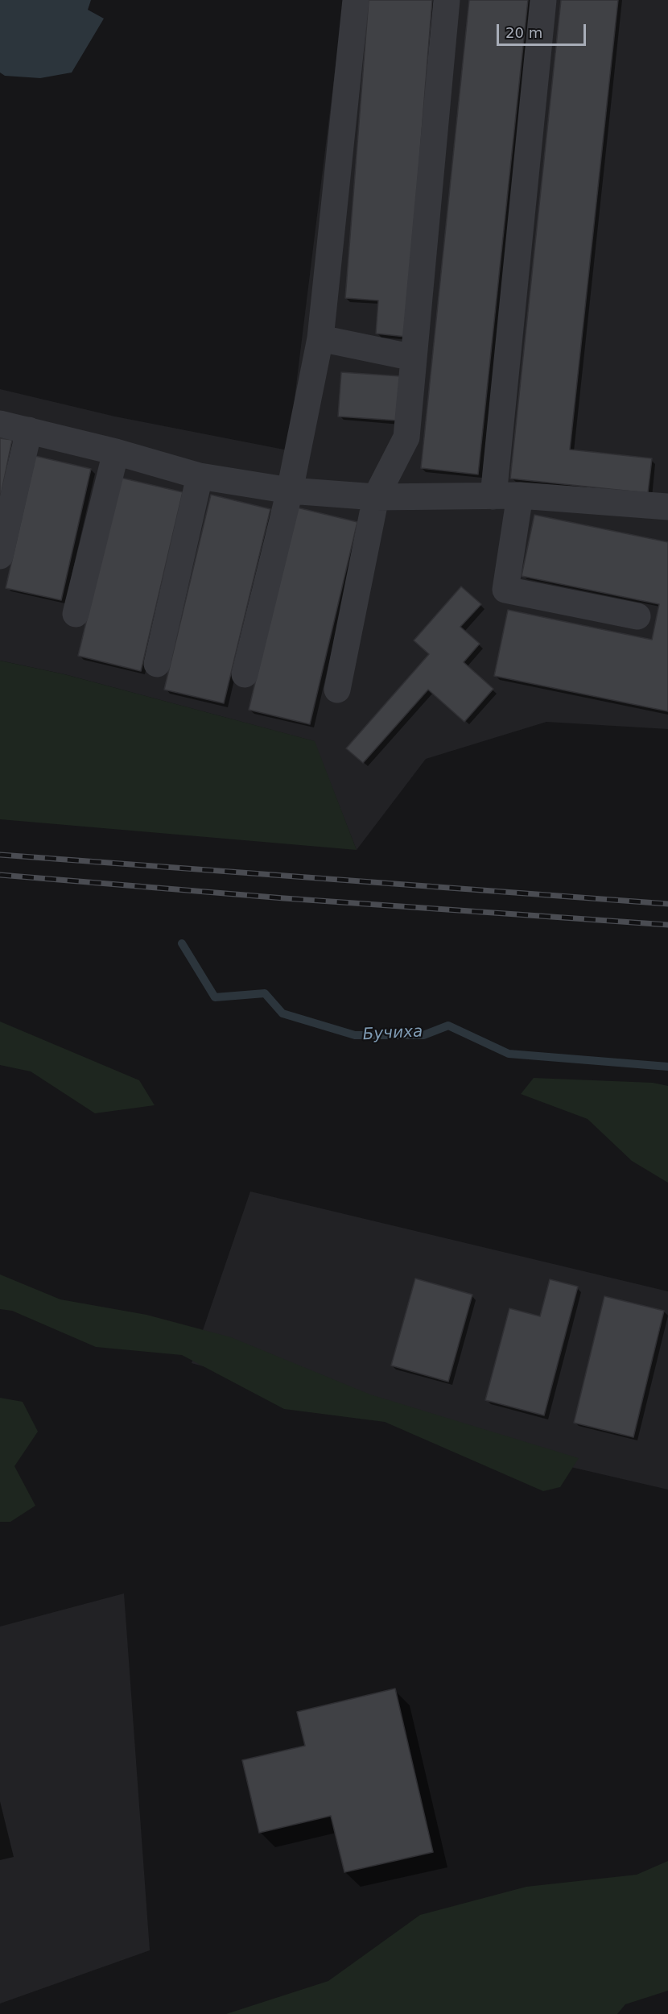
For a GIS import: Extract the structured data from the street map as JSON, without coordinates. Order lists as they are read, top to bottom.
{
  "water": ["Бучиха"],
  "scale_bar": "20 m"
}
